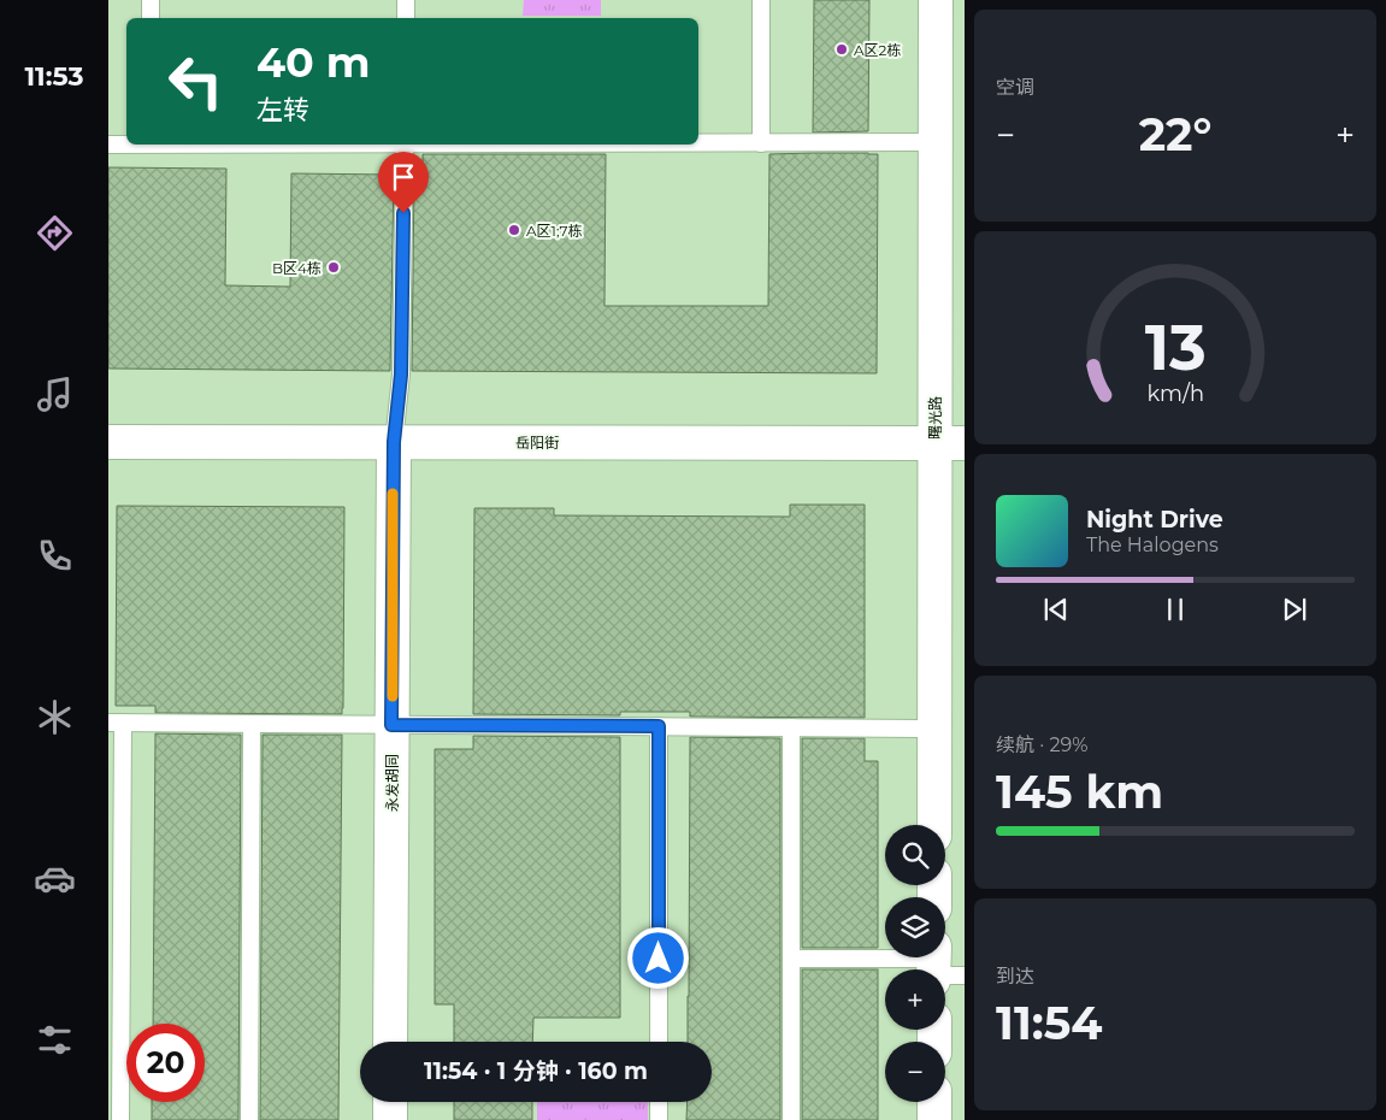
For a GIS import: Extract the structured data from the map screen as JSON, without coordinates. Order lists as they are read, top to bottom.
{
  "streets": {
    "street": ["曙光路", "岳阳街", "永发胡同"]
  },
  "crossings": [
    ["曙光路", "岳阳街"],
    ["岳阳街", "永发胡同"]
  ],
  "places": ["A区2栋", "A区1;7栋", "B区4栋"],
  "page": {
    "tabs": "11:53",
    "tile": [
      "空调",
      ["续航 · 29%", "145 km"],
      ["到达", "11:54"]
    ],
    "turn": ["40 m", "左转"],
    "heat": ["−", "22°", "+"],
    "song": ["Night Drive", "The Halogens"],
    "map_buttons": ["+", "−"],
    "limit": "20",
    "trip": "11:54 · 1 分钟 · 160 m",
    "gauge": ["13", "km/h"]
  }
}
